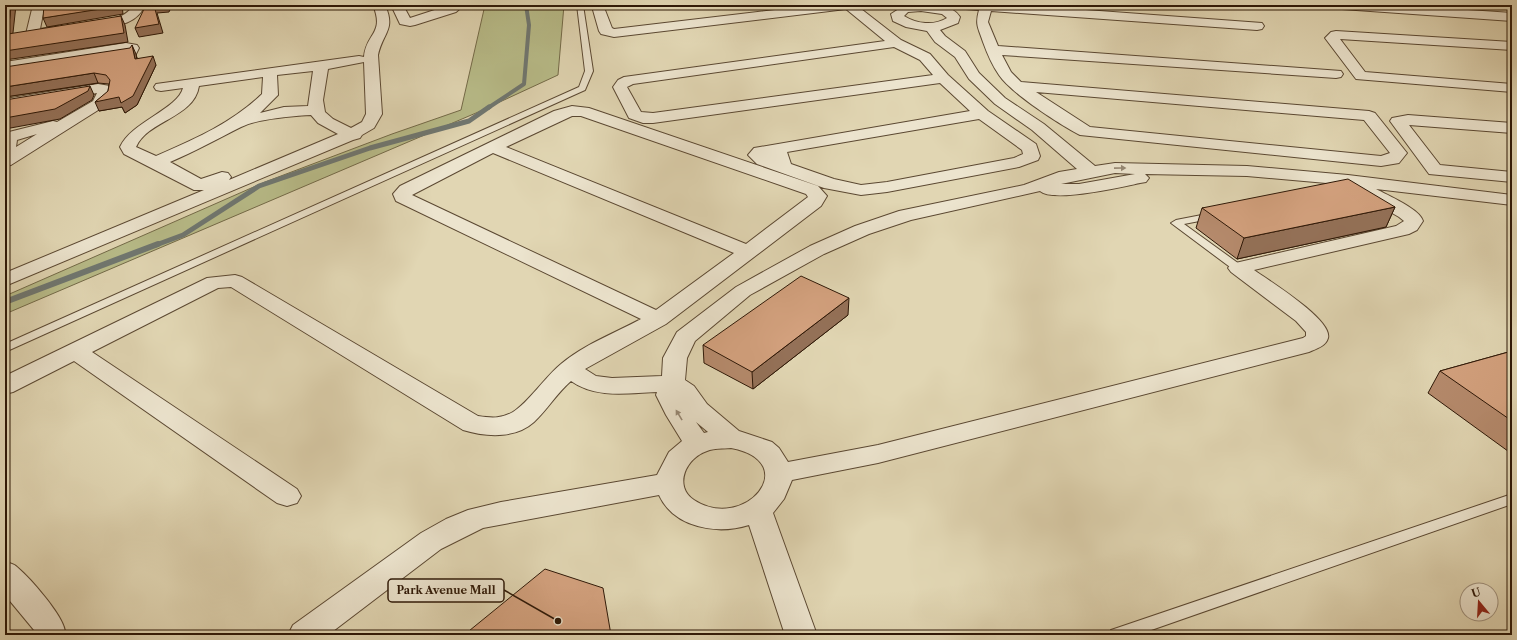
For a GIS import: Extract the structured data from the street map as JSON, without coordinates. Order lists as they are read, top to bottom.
{
  "places": ["Park Avenue Mall"],
  "north": "top"
}
